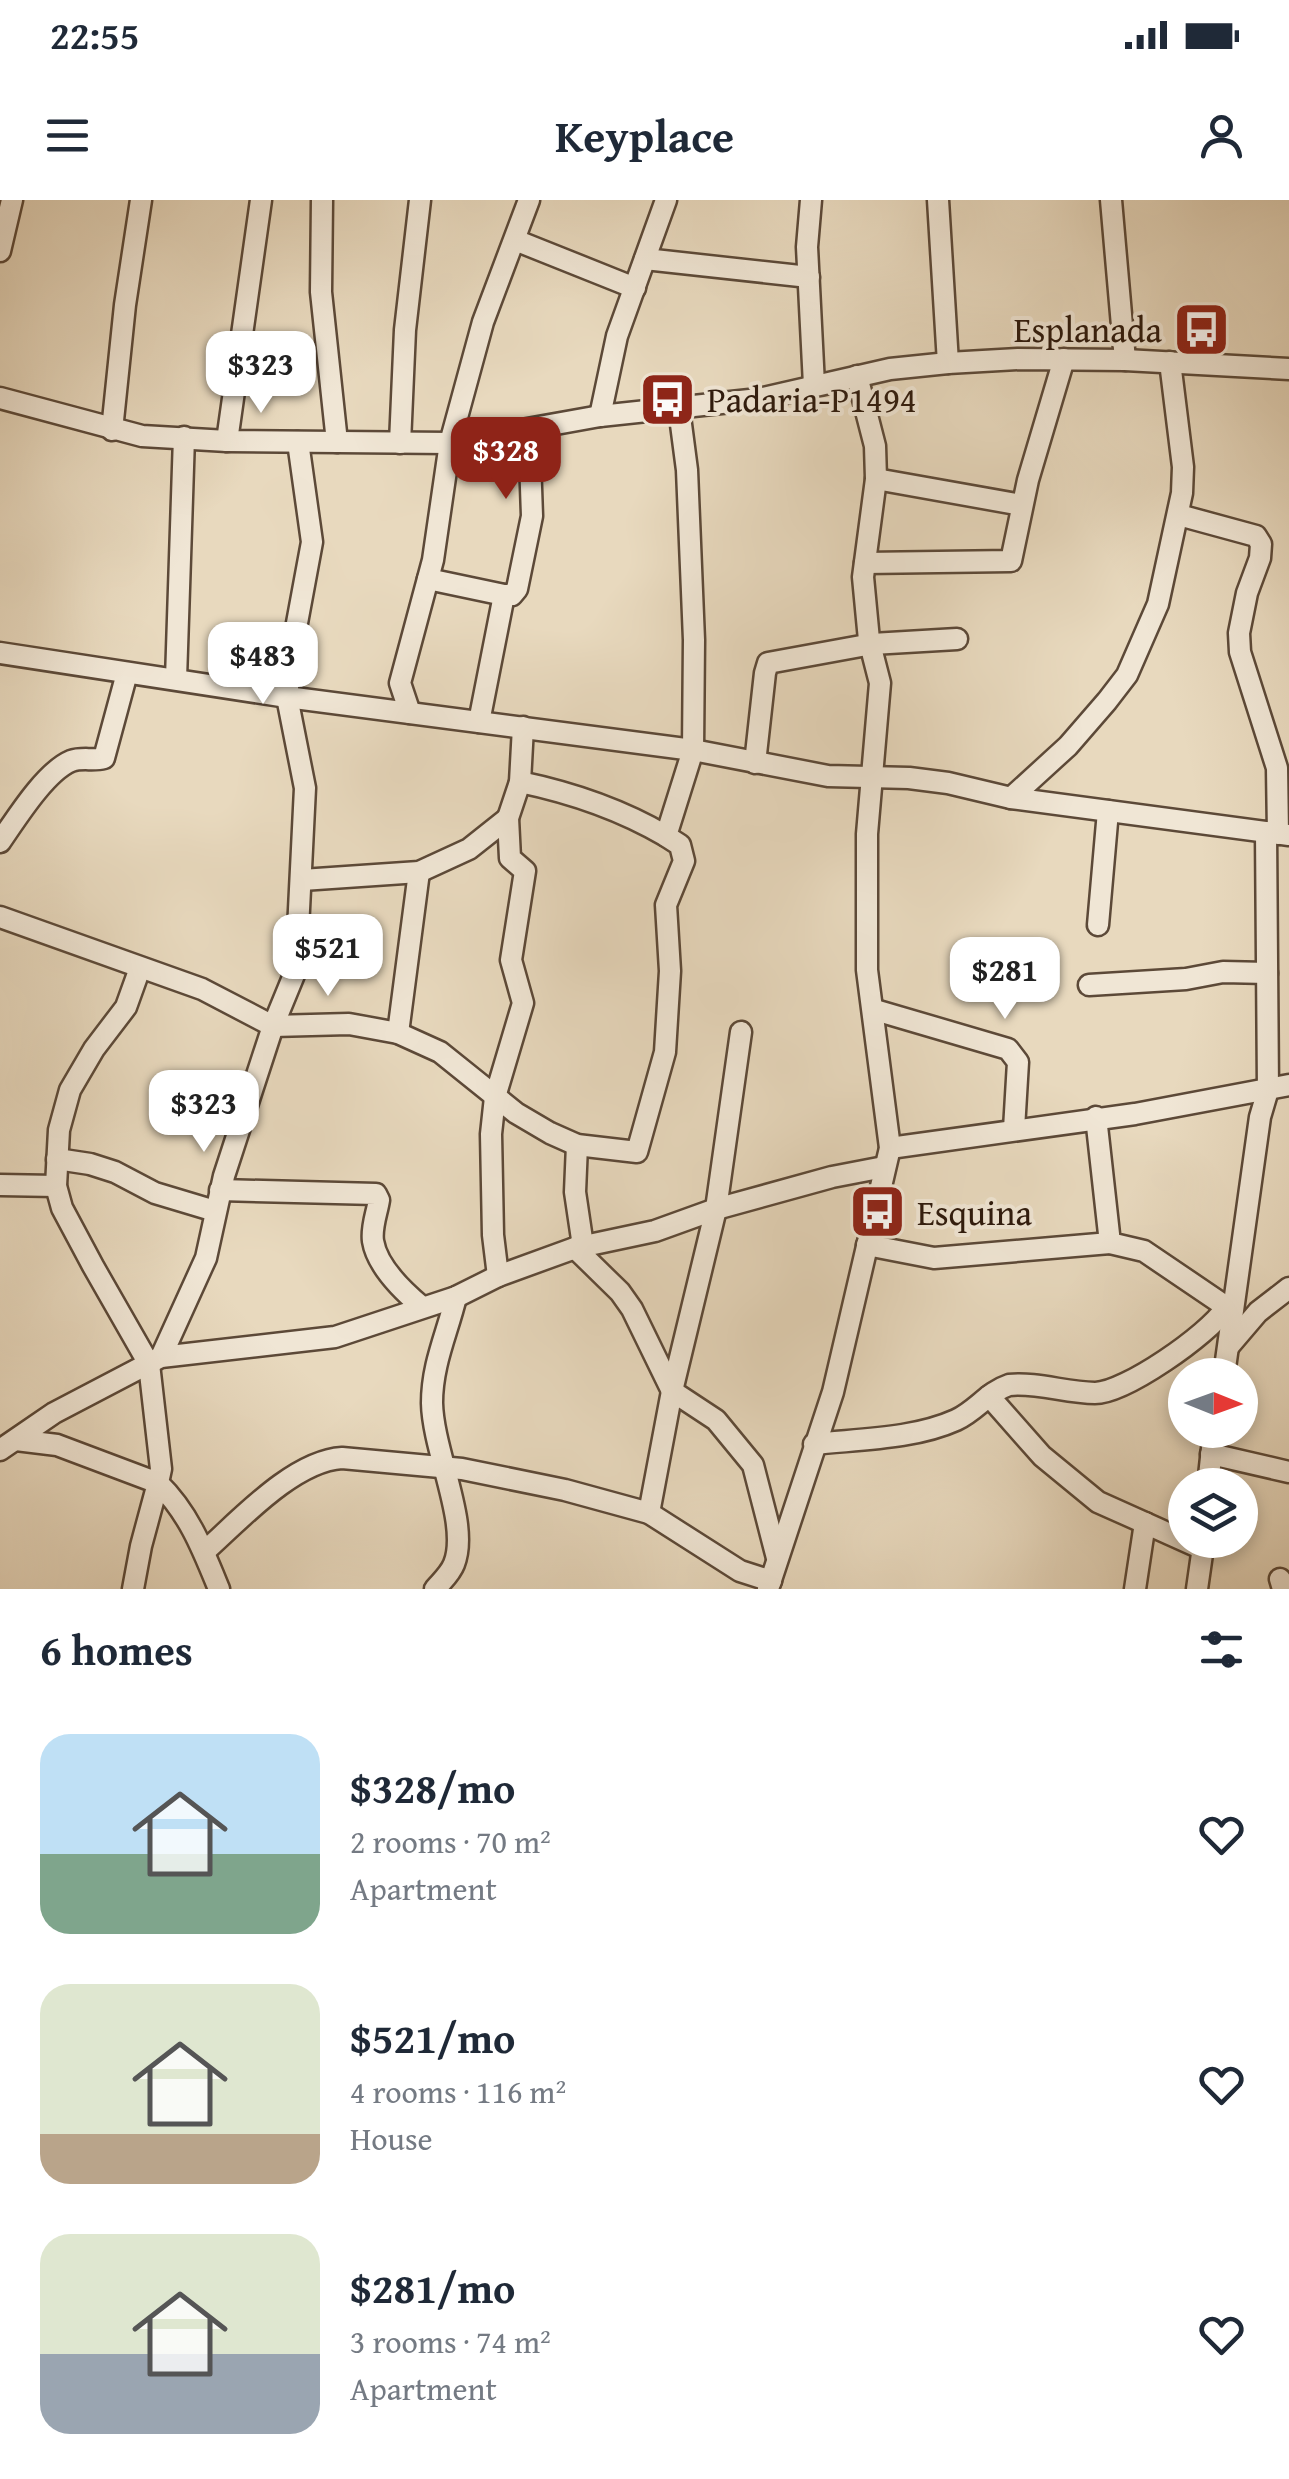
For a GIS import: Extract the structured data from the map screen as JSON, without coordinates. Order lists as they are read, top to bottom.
{
  "places": {
    "bus stop": ["Esplanada", "Padaria-P1494", "Esquina"]
  },
  "north": "right",
  "page": {
    "status": "22:55",
    "header": "Keyplace",
    "price": [
      "$323",
      "$328",
      "$483",
      "$521",
      "$281",
      "$323"
    ],
    "heading": "6 homes",
    "list": [
      {
        "name": "$328/mo",
        "note": "2 rooms · 70 m² · Apartment"
      },
      {
        "name": "$521/mo",
        "note": "4 rooms · 116 m² · House"
      },
      {
        "name": "$281/mo",
        "note": "3 rooms · 74 m² · Apartment"
      }
    ]
  }
}
